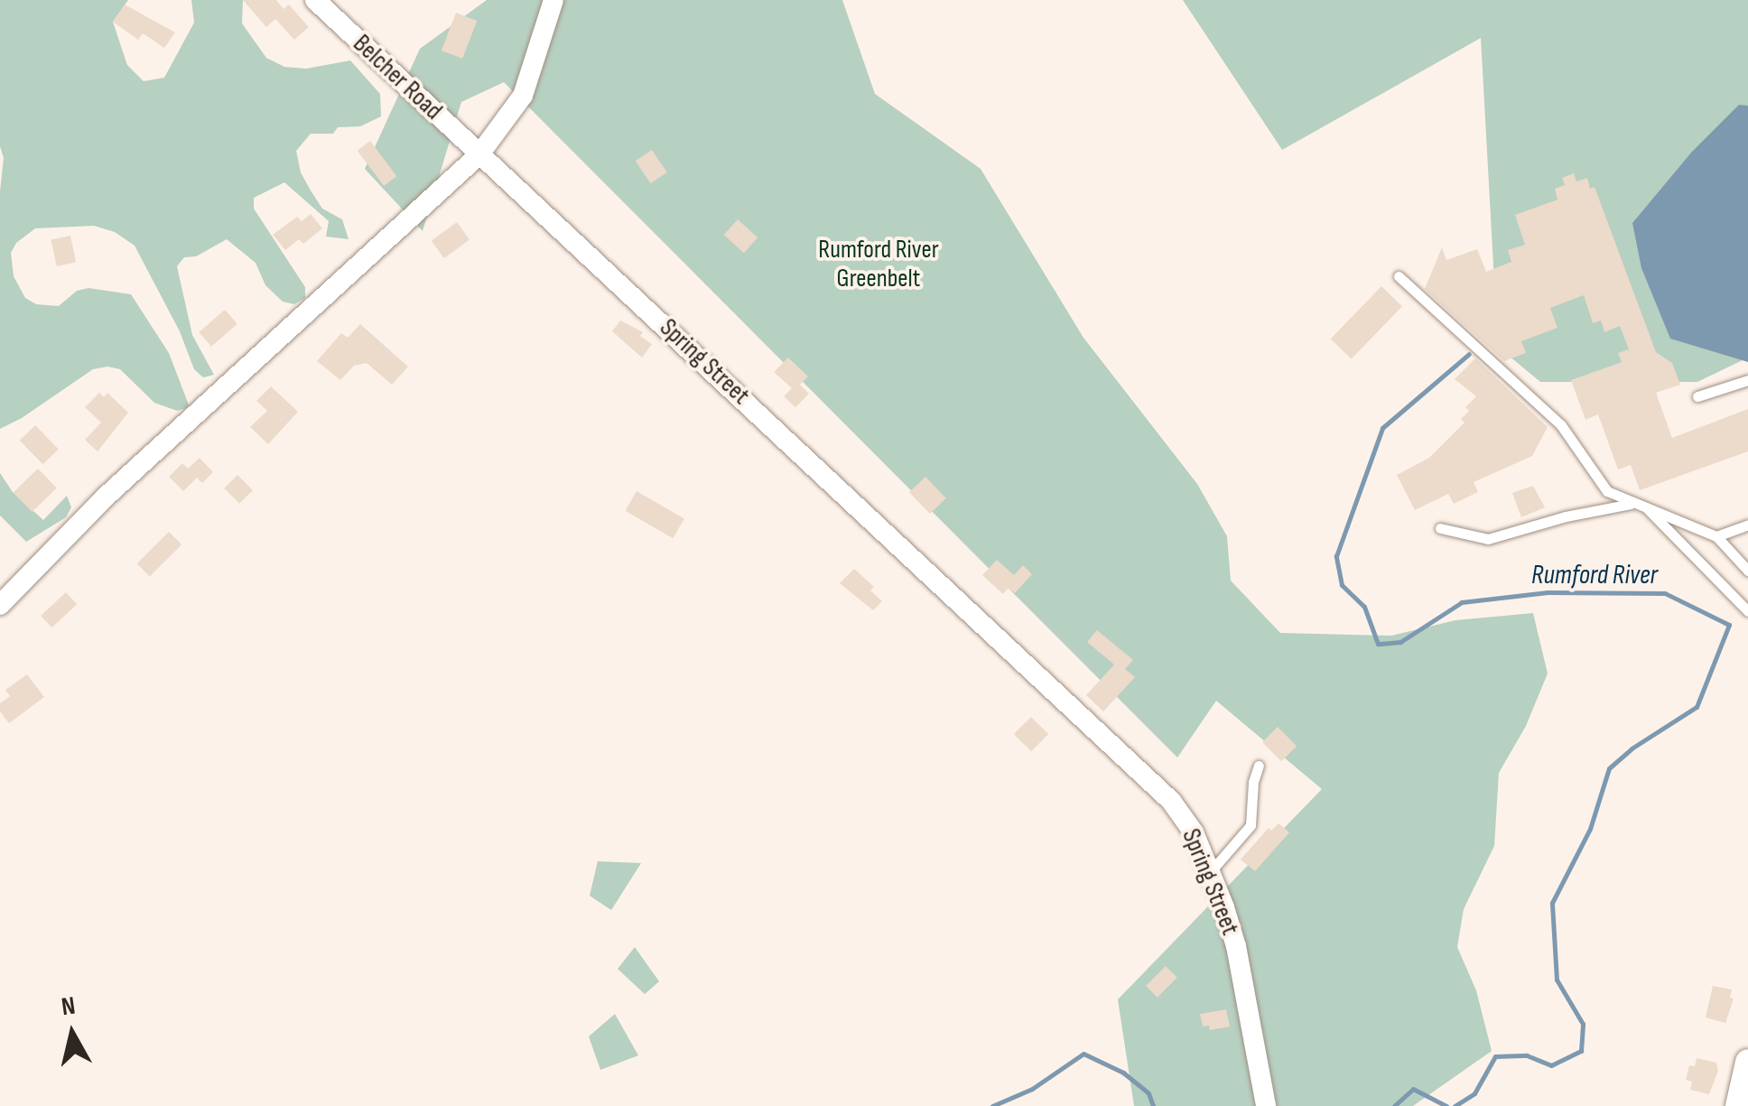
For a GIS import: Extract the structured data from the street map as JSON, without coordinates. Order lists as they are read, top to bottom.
{
  "streets": {
    "street": ["Belcher Road", "Spring Street"]
  },
  "crossings": [
    ["Belcher Road", "Spring Street"]
  ],
  "water": ["Rumford River"],
  "parks": ["Rumford River Greenbelt"],
  "north": "top"
}
